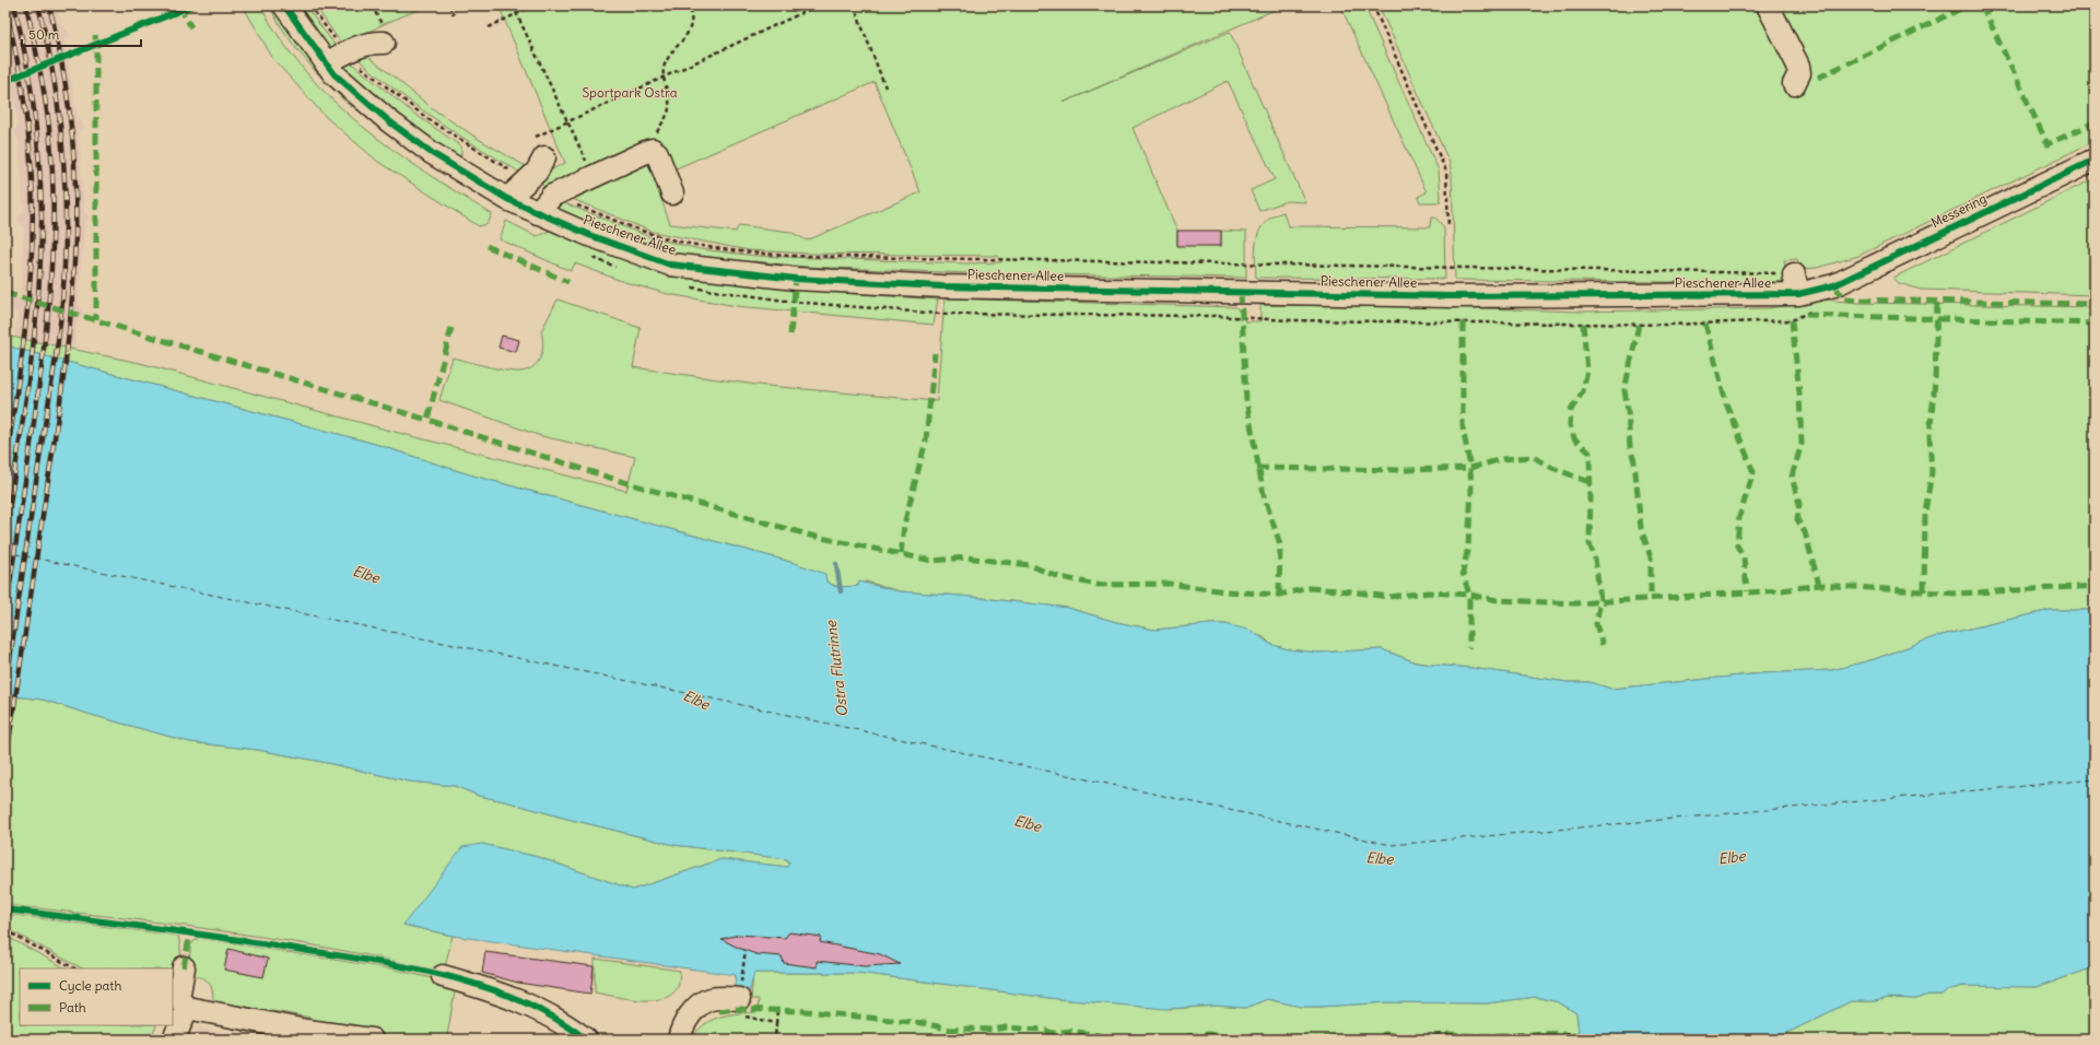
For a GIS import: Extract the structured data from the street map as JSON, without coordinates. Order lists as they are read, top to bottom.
{
  "streets": {
    "street": ["Messering", "Pieschener Allee"]
  },
  "crossings": [
    ["Messering", "Pieschener Allee"]
  ],
  "water": ["Elbe", "Ostra Flutrinne"],
  "parks": ["Sportpark Ostra"],
  "legend": ["Cycle path", "Path"],
  "scale_bar": "50 m"
}
